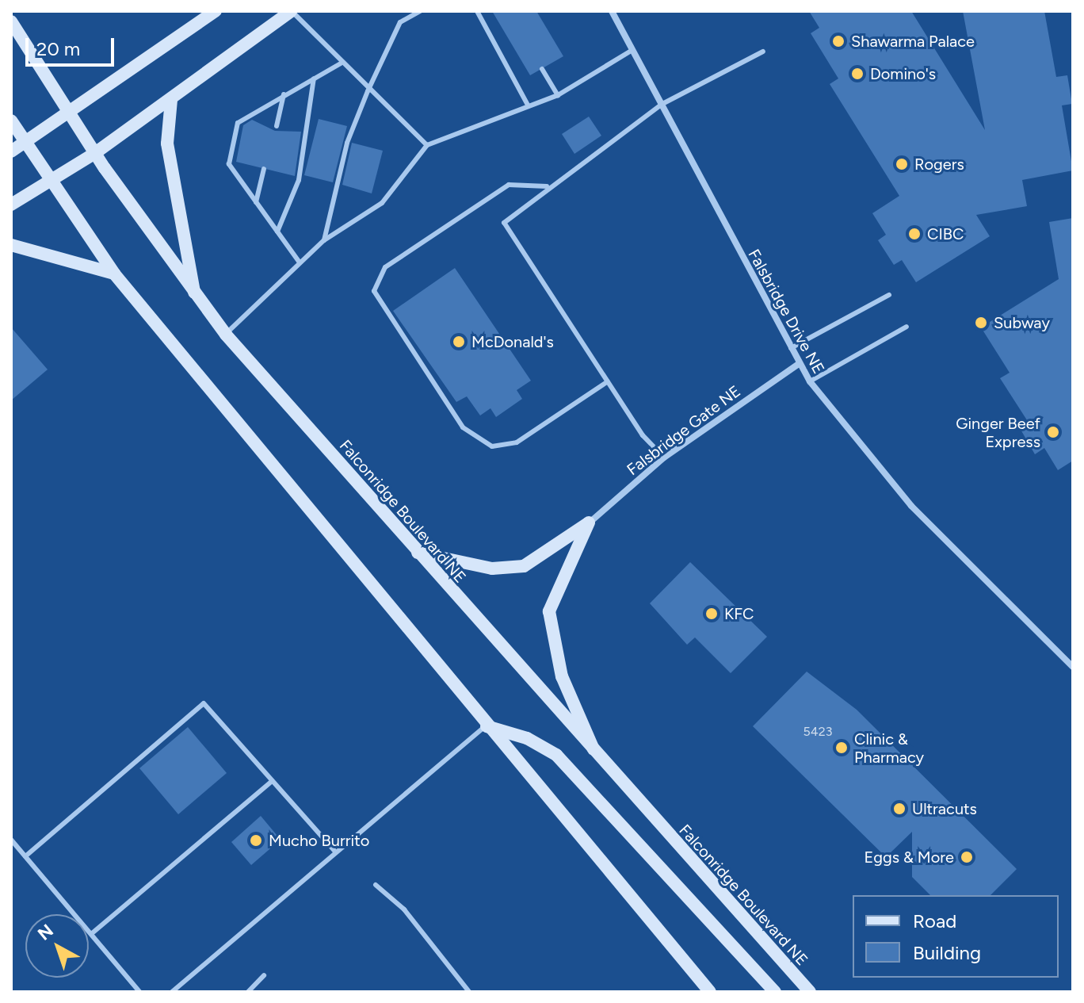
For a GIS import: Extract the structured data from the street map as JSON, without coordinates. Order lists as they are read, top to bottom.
{
  "streets": {
    "main road": ["Falconridge Boulevard NE"],
    "street": ["Falsbridge Drive NE", "Falsbridge Gate NE"]
  },
  "crossings": [
    ["Falsbridge Drive NE", "Falsbridge Gate NE"]
  ],
  "places": [
    "Shawarma Palace",
    "Domino's",
    "Rogers",
    "CIBC",
    "Subway",
    "McDonald's",
    "Ginger Beef Express",
    "KFC",
    "Clinic & Pharmacy",
    "Ultracuts",
    "Mucho Burrito",
    "Eggs & More"
  ],
  "house_numbers": ["5423"],
  "legend": ["Road", "Building"],
  "scale_bar": "20 m",
  "north": "top left"
}
